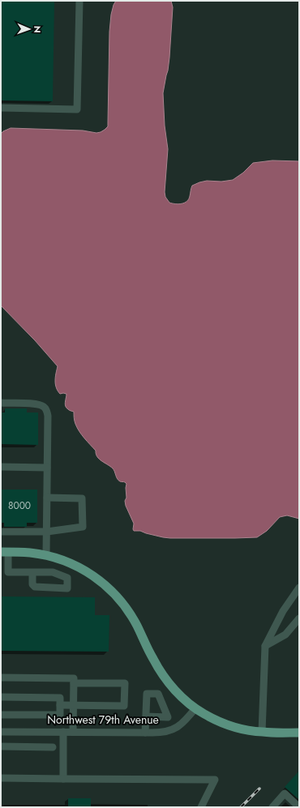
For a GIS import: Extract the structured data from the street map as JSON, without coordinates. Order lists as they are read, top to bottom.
{
  "streets": {
    "street": ["Northwest 79th Avenue"]
  },
  "house_numbers": ["8000"],
  "north": "right"
}
